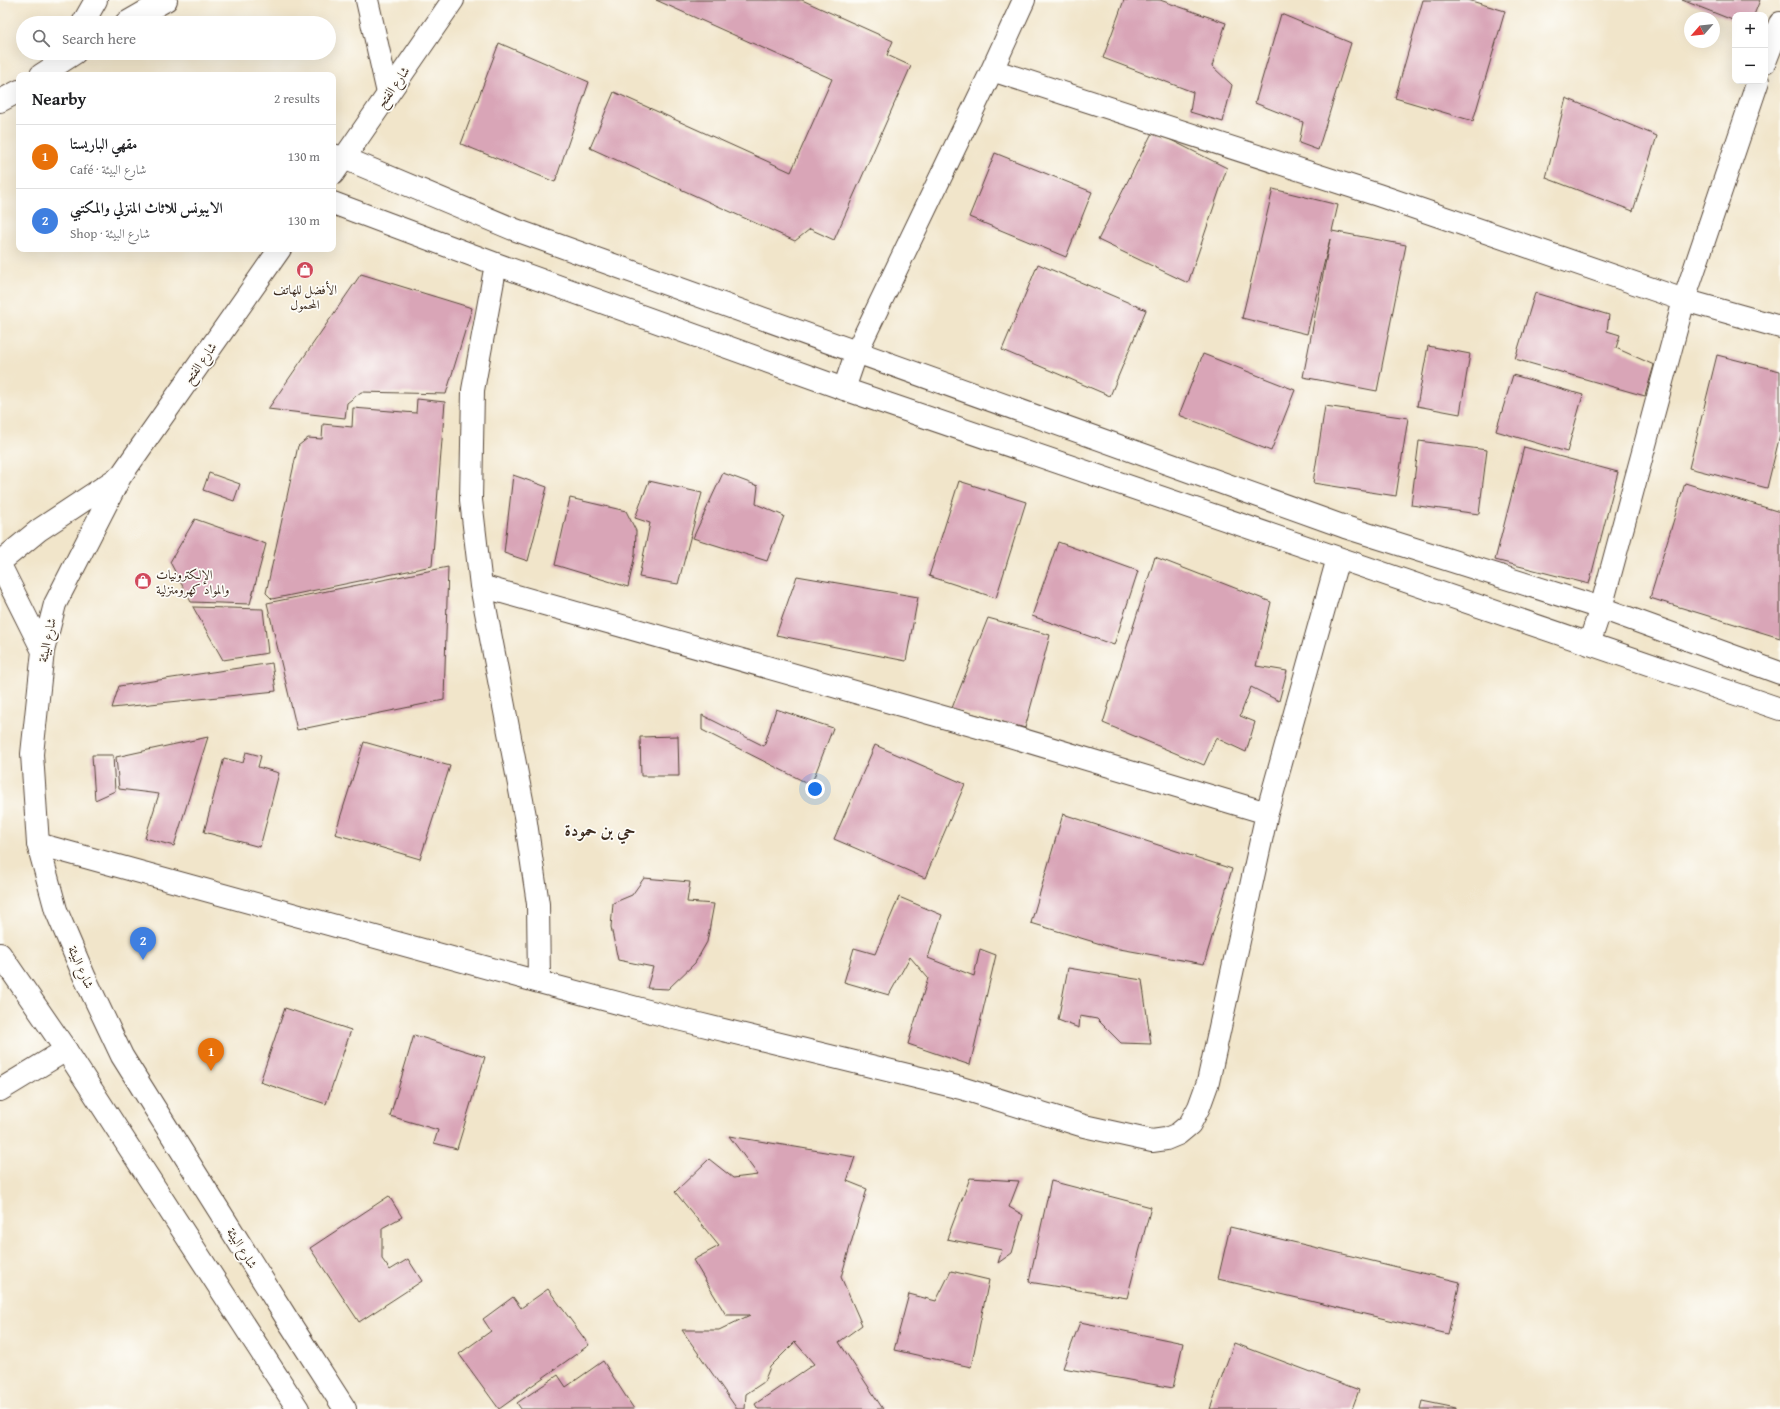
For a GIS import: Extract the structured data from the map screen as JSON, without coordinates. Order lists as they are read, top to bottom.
{
  "streets": {
    "street": ["شارع الفتح", "شارع البيئة"]
  },
  "crossings": [
    ["شارع الفتح", "شارع البيئة"]
  ],
  "districts": ["حي بن حمودة"],
  "places": {
    "shop": ["الأفضل للهاتف المحمول", "الإلكترونيات والمواد كهرومنزلية"]
  },
  "north": "bottom left",
  "page": {
    "map_buttons": ["+", "−"],
    "search": "Search here",
    "heading": ["Nearby", "2 results"],
    "list": [
      {
        "mark": "1",
        "name": "مقهي الباريستا",
        "note": "Café · شارع البيئة",
        "value": "130 m"
      },
      {
        "mark": "2",
        "name": "الايبونس للاثاث المنزلي والمكتبي",
        "note": "Shop · شارع البيئة",
        "value": "130 m"
      }
    ],
    "pins": ["2", "1"]
  }
}
